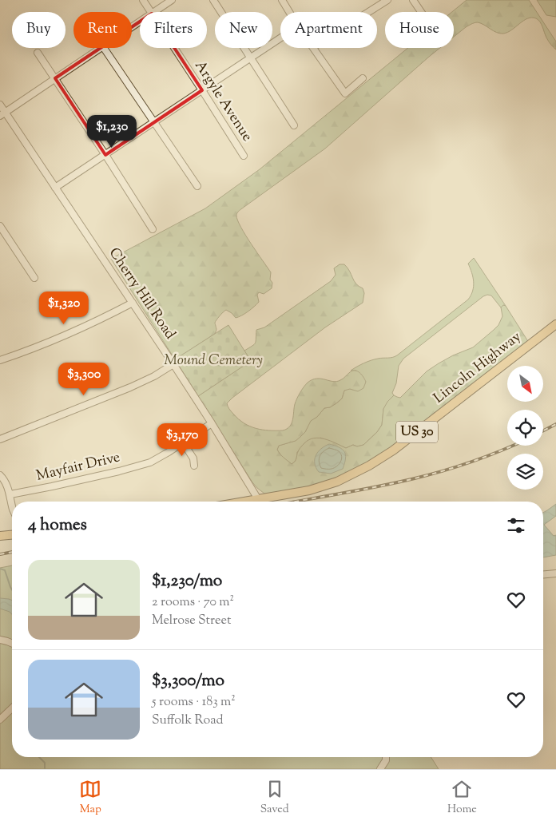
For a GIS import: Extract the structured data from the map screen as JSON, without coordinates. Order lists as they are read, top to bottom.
{
  "streets": {
    "main road": ["Lincoln Highway", "US 30"],
    "street": ["Argyle Avenue", "Cherry Hill Road", "Mayfair Drive"]
  },
  "crossings": [
    ["Cherry Hill Road", "Lincoln Highway"],
    ["Cherry Hill Road", "Mayfair Drive"]
  ],
  "parks": ["Mound Cemetery"],
  "north": "bottom right",
  "page": {
    "chip": [
      "Buy",
      "Rent",
      "Filters",
      "New",
      "Apartment",
      "House"
    ],
    "price": [
      "$1,230",
      "$1,320",
      "$3,300",
      "$3,170"
    ],
    "heading": "4 homes",
    "list": [
      {
        "name": "$1,230/mo",
        "note": "2 rooms · 70 m² · Melrose Street"
      },
      {
        "name": "$3,300/mo",
        "note": "5 rooms · 183 m² · Suffolk Road"
      }
    ],
    "tabs": ["Map", "Saved", "Home"]
  }
}
